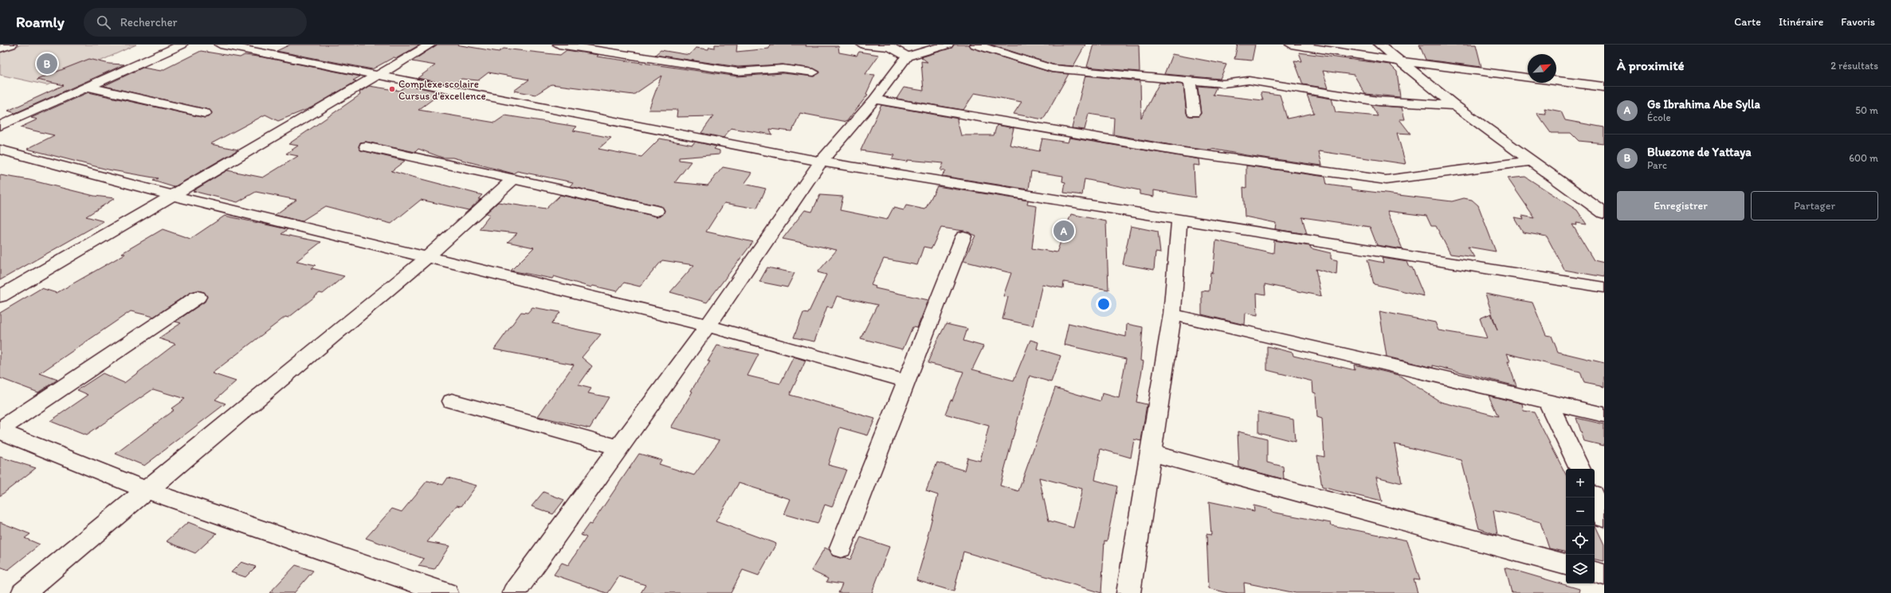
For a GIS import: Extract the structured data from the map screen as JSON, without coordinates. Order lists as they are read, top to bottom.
{
  "places": ["Complexe scolaire Cursus d'excellence"],
  "north": "top right",
  "page": {
    "header": "Roamly",
    "search": "Rechercher",
    "nav": ["Carte", "Itinéraire", "Favoris"],
    "heading": ["À proximité", "2 résultats"],
    "pins": ["B", "A"],
    "list": [
      {
        "mark": "A",
        "name": "Gs Ibrahima Abe Sylla",
        "note": "École",
        "value": "50 m"
      },
      {
        "mark": "B",
        "name": "Bluezone de Yattaya",
        "note": "Parc",
        "value": "600 m"
      }
    ],
    "buttons": ["Enregistrer", "Partager"],
    "map_buttons": ["+", "−"]
  }
}
